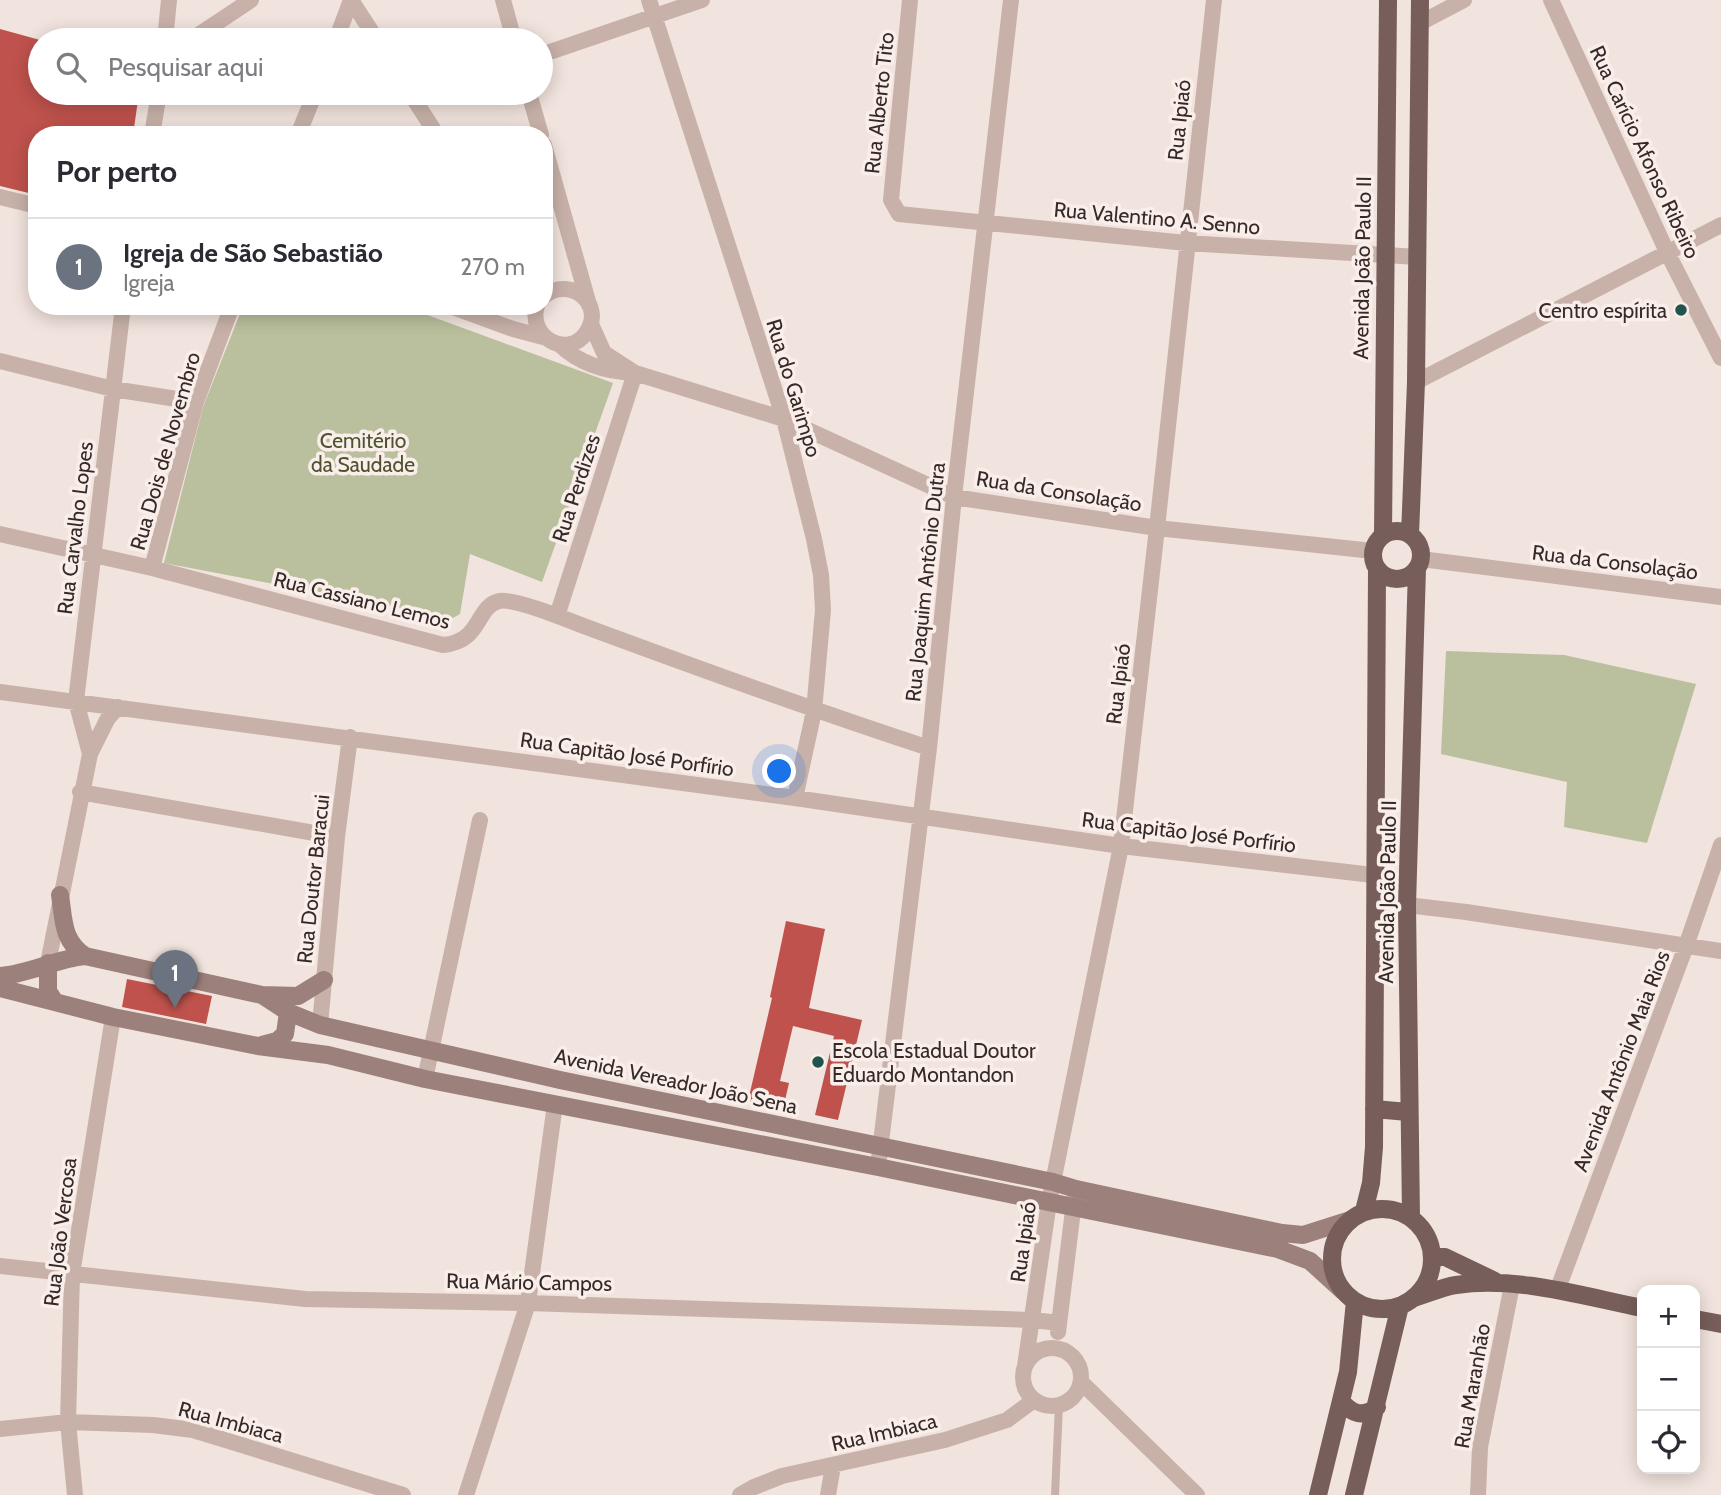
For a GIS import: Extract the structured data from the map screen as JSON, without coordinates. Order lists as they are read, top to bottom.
{
  "streets": {
    "main road": ["Avenida João Paulo II", "Avenida Vereador João Sena"],
    "street": [
      "Rua Alberto Tito",
      "Rua Ipiaó",
      "Rua Carício Afonso Ribeiro",
      "Rua Valentino A. Senno",
      "Rua do Garimpo",
      "Rua Dois de Novembro",
      "Rua Perdizes",
      "Rua da Consolação",
      "Rua Carvalho Lopes",
      "Rua Joaquim Antônio Dutra",
      "Rua Cassiano Lemos",
      "Rua Capitão José Porfírio",
      "Rua Doutor Baracui",
      "Avenida Antônio Maia Rios",
      "Rua João Vercosa",
      "Rua Mário Campos",
      "Rua Maranhão",
      "Rua Imbiaca"
    ]
  },
  "crossings": [
    ["Rua Alberto Tito", "Rua Valentino A. Senno"],
    ["Rua Ipiaó", "Rua Valentino A. Senno"],
    ["Rua Ipiaó", "Rua da Consolação"],
    ["Rua Ipiaó", "Rua Capitão José Porfírio"],
    ["Rua Ipiaó", "Avenida Vereador João Sena"],
    ["Rua Ipiaó", "Rua Mário Campos"],
    ["Rua Ipiaó", "Rua Imbiaca"],
    ["Rua Valentino A. Senno", "Avenida João Paulo II"],
    ["Rua Valentino A. Senno", "Rua Joaquim Antônio Dutra"],
    ["Avenida João Paulo II", "Rua da Consolação"],
    ["Avenida João Paulo II", "Rua Capitão José Porfírio"],
    ["Avenida João Paulo II", "Avenida Vereador João Sena"],
    ["Rua do Garimpo", "Rua da Consolação"],
    ["Rua do Garimpo", "Rua Cassiano Lemos"],
    ["Rua do Garimpo", "Rua Capitão José Porfírio"],
    ["Rua Dois de Novembro", "Rua Cassiano Lemos"],
    ["Rua Perdizes", "Rua da Consolação"],
    ["Rua Perdizes", "Rua Cassiano Lemos"],
    ["Rua da Consolação", "Rua Joaquim Antônio Dutra"],
    ["Rua Carvalho Lopes", "Rua Cassiano Lemos"],
    ["Rua Carvalho Lopes", "Rua Capitão José Porfírio"],
    ["Rua Carvalho Lopes", "Avenida Vereador João Sena"],
    ["Rua Joaquim Antônio Dutra", "Rua Cassiano Lemos"],
    ["Rua Joaquim Antônio Dutra", "Rua Capitão José Porfírio"],
    ["Rua Joaquim Antônio Dutra", "Avenida Vereador João Sena"],
    ["Rua Capitão José Porfírio", "Rua Doutor Baracui"],
    ["Rua Doutor Baracui", "Avenida Vereador João Sena"],
    ["Avenida Vereador João Sena", "Rua João Vercosa"],
    ["Rua João Vercosa", "Rua Mário Campos"],
    ["Rua João Vercosa", "Rua Imbiaca"]
  ],
  "parks": ["Cemitério da Saudade"],
  "places": ["Centro espírita", "Escola Estadual Doutor Eduardo Montandon"],
  "page": {
    "search": "Pesquisar aqui",
    "heading": "Por perto",
    "list": [
      {
        "mark": "1",
        "name": "Igreja de São Sebastião",
        "note": "Igreja",
        "value": "270 m"
      }
    ],
    "pins": "1",
    "map_buttons": ["+", "−"]
  }
}
